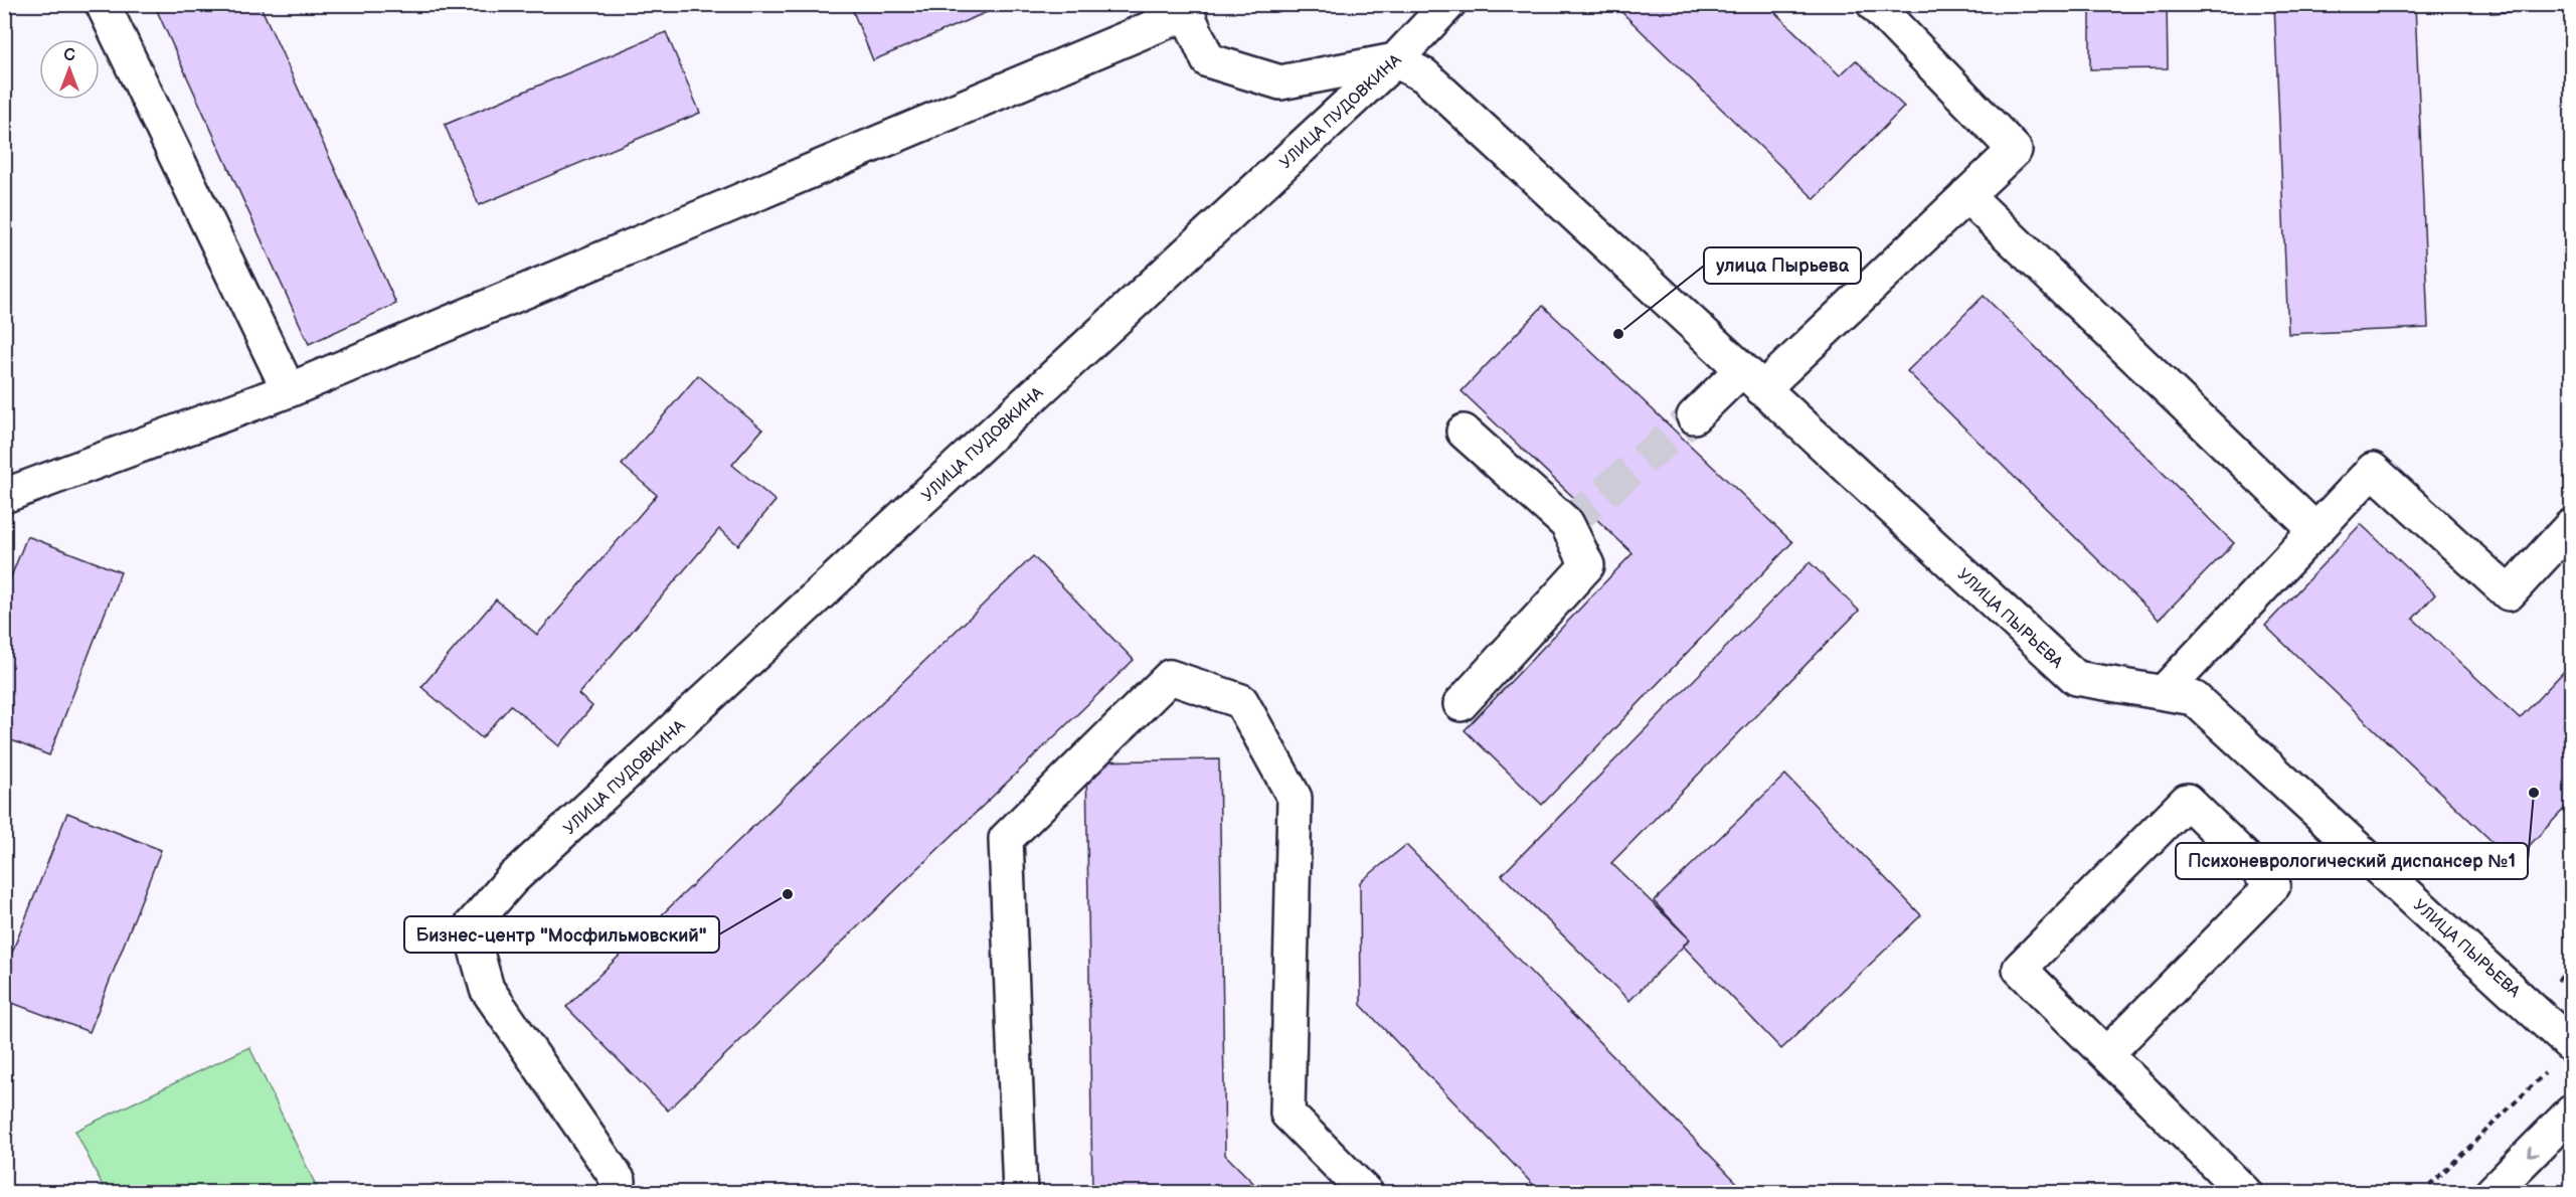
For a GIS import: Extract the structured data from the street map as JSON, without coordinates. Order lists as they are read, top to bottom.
{
  "streets": {
    "street": ["УЛИЦА ПУДОВКИНА", "УЛИЦА ПЫРЬЕВА"]
  },
  "crossings": [
    ["УЛИЦА ПУДОВКИНА", "УЛИЦА ПЫРЬЕВА"]
  ],
  "places": ["улица Пырьева", "Психоневрологический диспансер №1", "Бизнес-центр \"Мосфильмовский\""],
  "north": "top"
}
